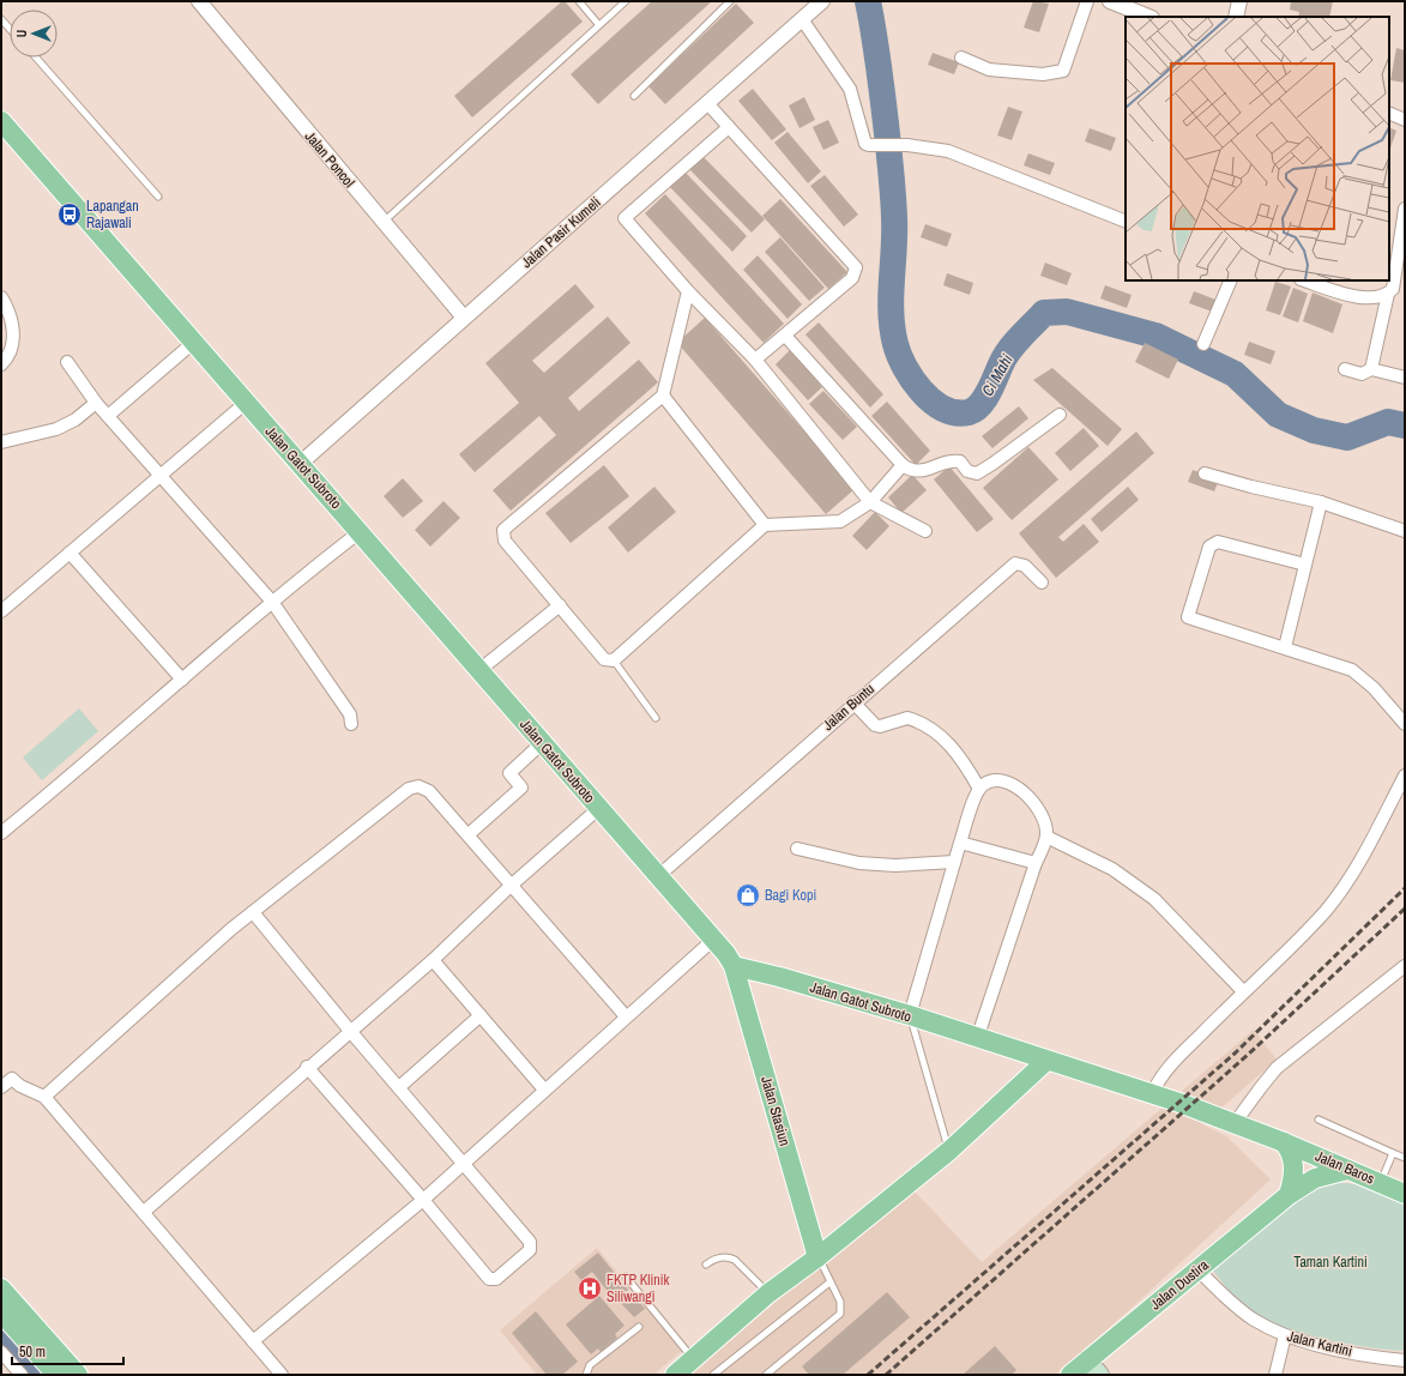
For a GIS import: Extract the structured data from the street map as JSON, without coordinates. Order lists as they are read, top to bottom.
{
  "streets": {
    "main road": [
      "Jalan Gatot Subroto",
      "Jalan Stasiun",
      "Jalan Baros",
      "Jalan Dustira"
    ],
    "street": [
      "Jalan Poncol",
      "Jalan Pasir Kumeli",
      "Jalan Buntu",
      "Jalan Kartini"
    ]
  },
  "crossings": [
    ["Jalan Poncol", "Jalan Pasir Kumeli"],
    ["Jalan Pasir Kumeli", "Jalan Gatot Subroto"],
    ["Jalan Gatot Subroto", "Jalan Buntu"],
    ["Jalan Gatot Subroto", "Jalan Stasiun"],
    ["Jalan Gatot Subroto", "Jalan Baros"],
    ["Jalan Baros", "Jalan Dustira"],
    ["Jalan Dustira", "Jalan Kartini"]
  ],
  "water": ["Ci Mahi"],
  "parks": ["Taman Kartini"],
  "places": {
    "bus stop": ["Lapangan Rajawali"],
    "shop": ["Bagi Kopi"],
    "hospital": ["FKTP Klinik Siliwangi"]
  },
  "scale_bar": "50 m",
  "north": "left"
}
